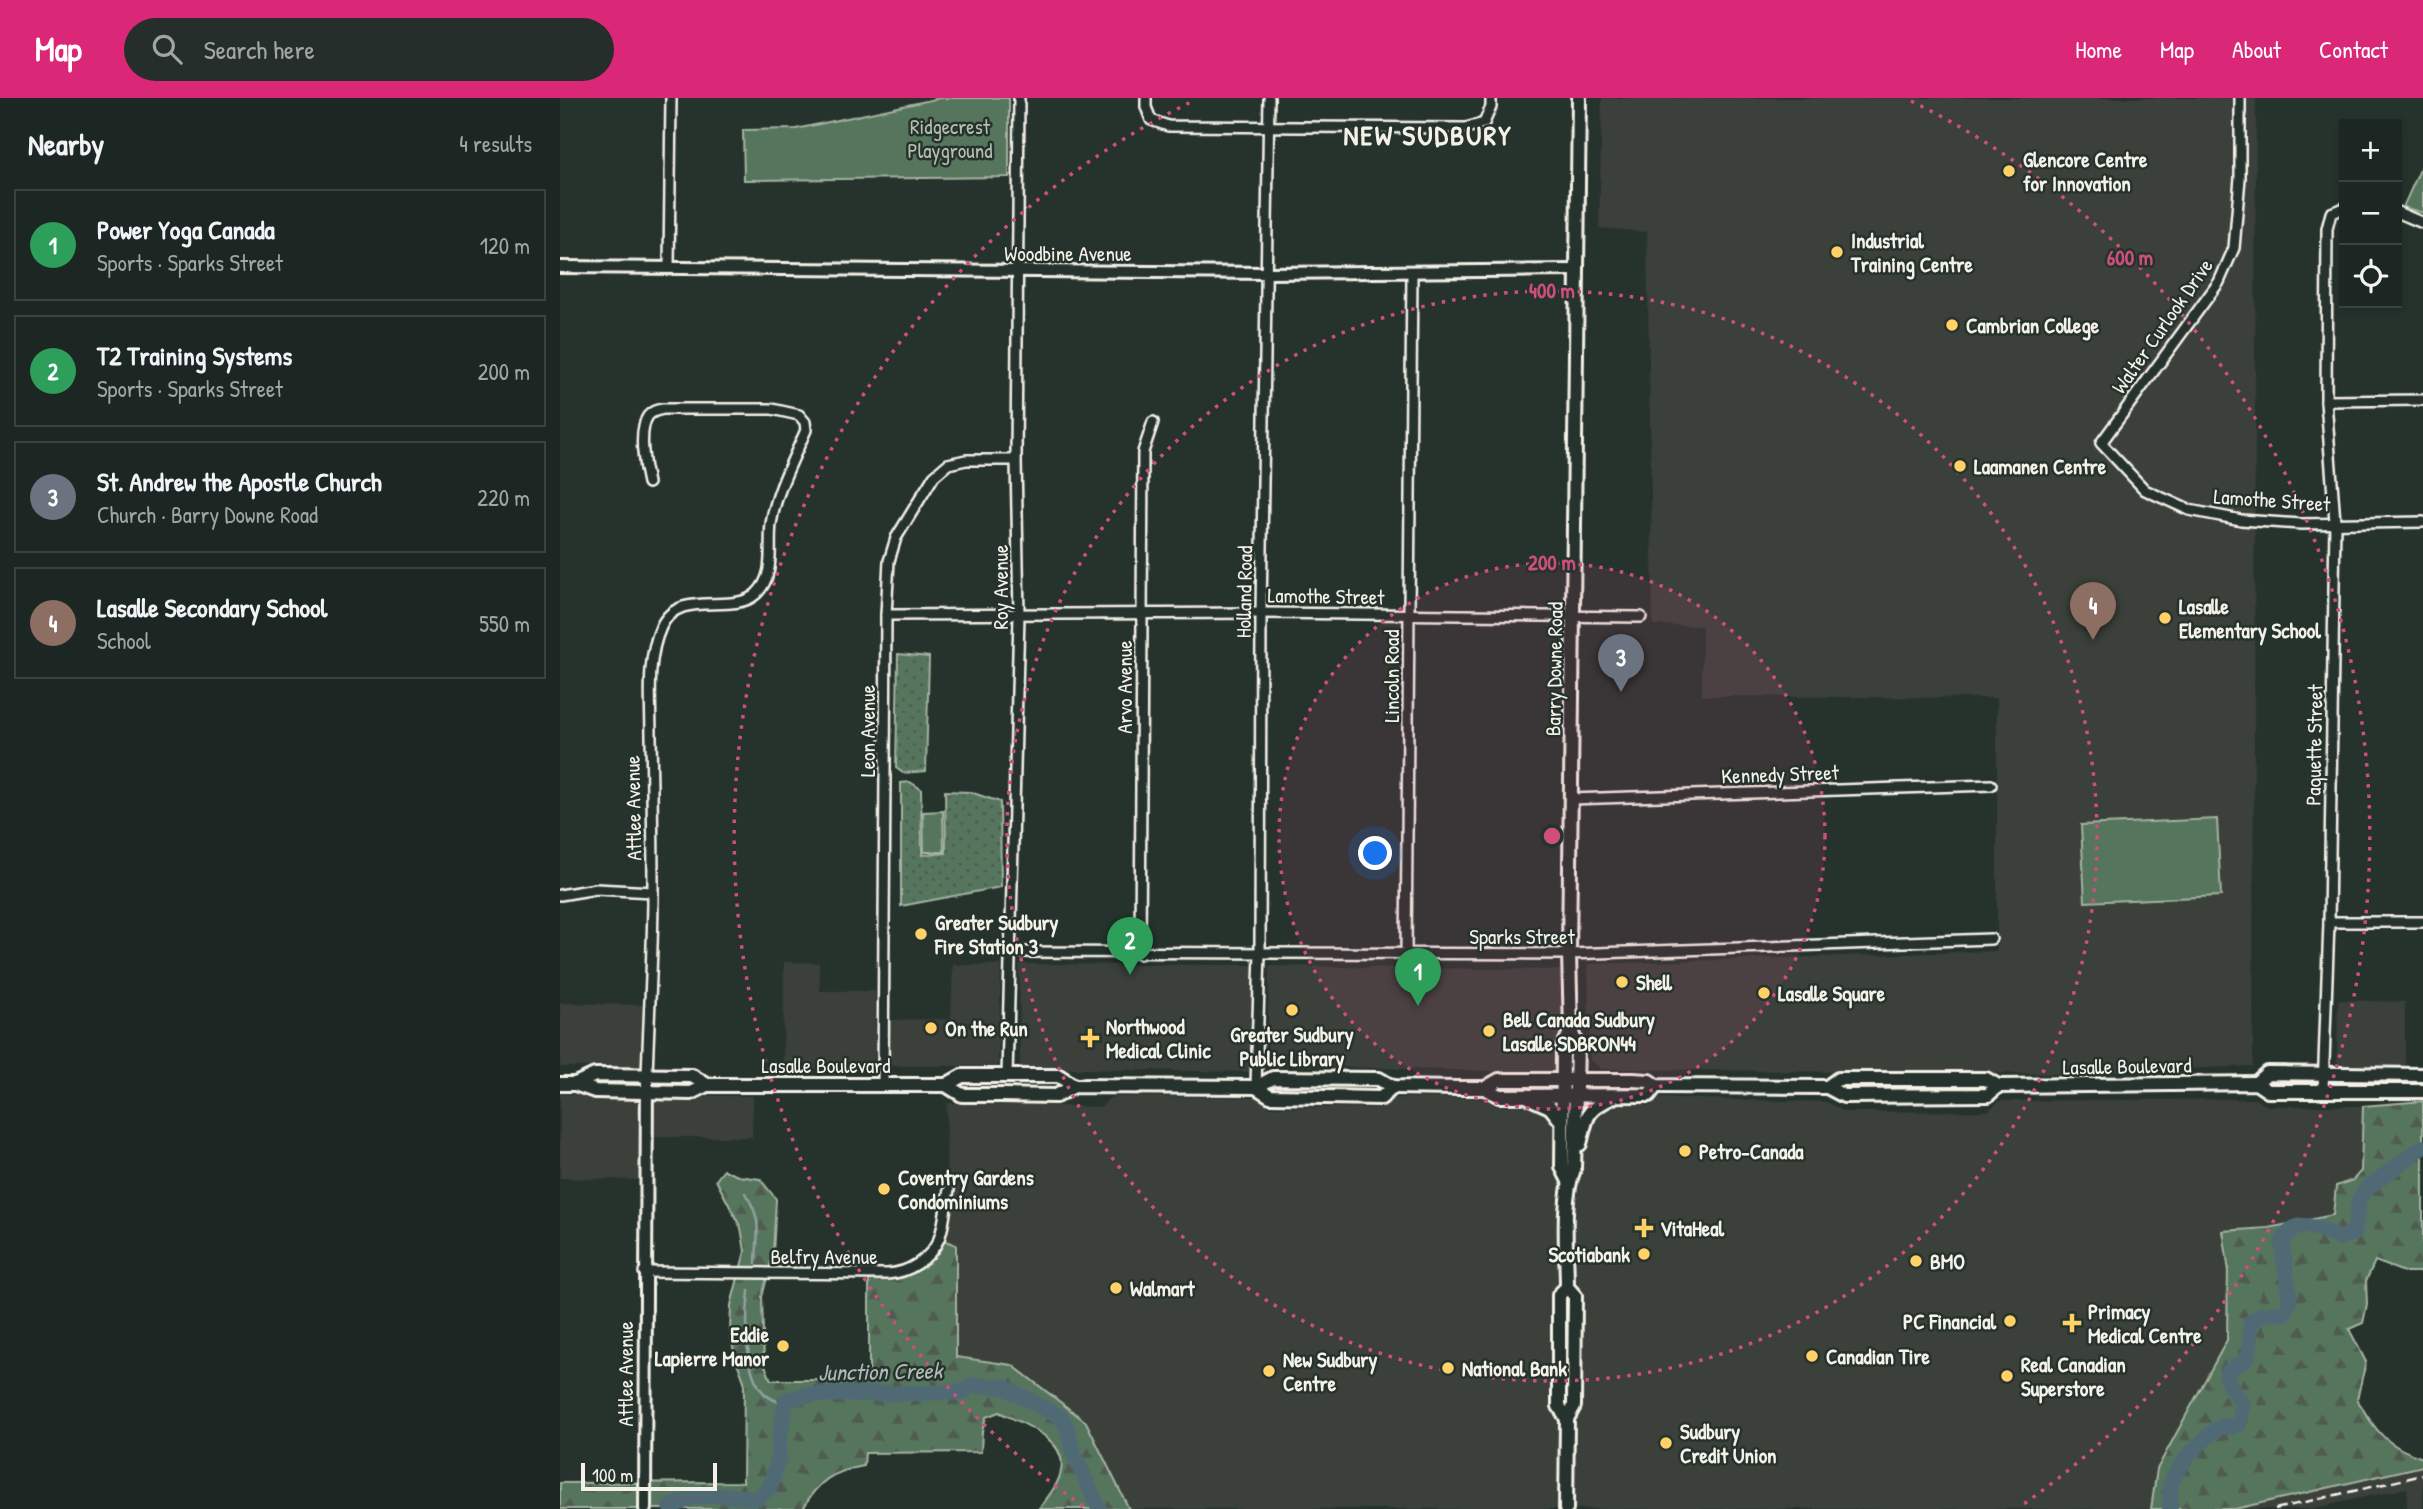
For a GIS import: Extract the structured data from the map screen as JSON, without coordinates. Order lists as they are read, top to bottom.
{
  "streets": {
    "main road": ["Barry Downe Road", "Lasalle Boulevard"],
    "street": [
      "Woodbine Avenue",
      "Walter Curlook Drive",
      "Lamothe Street",
      "Roy Avenue",
      "Holland Road",
      "Lincoln Road",
      "Arvo Avenue",
      "Leon Avenue",
      "Paquette Street",
      "Kennedy Street",
      "Attlee Avenue",
      "Sparks Street",
      "Belfry Avenue"
    ]
  },
  "crossings": [
    ["Woodbine Avenue", "Roy Avenue"],
    ["Woodbine Avenue", "Holland Road"],
    ["Woodbine Avenue", "Barry Downe Road"],
    ["Woodbine Avenue", "Lincoln Road"],
    ["Walter Curlook Drive", "Lamothe Street"],
    ["Lamothe Street", "Roy Avenue"],
    ["Lamothe Street", "Holland Road"],
    ["Lamothe Street", "Barry Downe Road"],
    ["Lamothe Street", "Lincoln Road"],
    ["Lamothe Street", "Arvo Avenue"],
    ["Lamothe Street", "Leon Avenue"],
    ["Lamothe Street", "Paquette Street"],
    ["Roy Avenue", "Leon Avenue"],
    ["Roy Avenue", "Sparks Street"],
    ["Roy Avenue", "Lasalle Boulevard"],
    ["Holland Road", "Sparks Street"],
    ["Holland Road", "Lasalle Boulevard"],
    ["Barry Downe Road", "Kennedy Street"],
    ["Barry Downe Road", "Sparks Street"],
    ["Barry Downe Road", "Lasalle Boulevard"],
    ["Lincoln Road", "Sparks Street"],
    ["Arvo Avenue", "Sparks Street"],
    ["Leon Avenue", "Lasalle Boulevard"],
    ["Paquette Street", "Lasalle Boulevard"],
    ["Attlee Avenue", "Lasalle Boulevard"],
    ["Attlee Avenue", "Belfry Avenue"]
  ],
  "districts": ["NEW SUDBURY"],
  "water": ["Junction Creek"],
  "parks": ["Ridgecrest Playground"],
  "places": {
    "other": [
      "Glencore Centre for Innovation",
      "Industrial Training Centre",
      "Cambrian College",
      "Laamanen Centre",
      "Lasalle Elementary School",
      "Greater Sudbury Fire Station 3",
      "Shell",
      "Lasalle Square",
      "Greater Sudbury Public Library",
      "On the Run",
      "Bell Canada Sudbury Lasalle SDBRON44",
      "Petro-Canada",
      "Coventry Gardens Condominiums",
      "Scotiabank",
      "BMO",
      "Walmart",
      "PC Financial",
      "Eddie Lapierre Manor",
      "Canadian Tire",
      "National Bank",
      "New Sudbury Centre",
      "Real Canadian Superstore",
      "Sudbury Credit Union"
    ],
    "health": ["Northwood Medical Clinic", "VitaHeal", "Primacy Medical Centre"]
  },
  "scale_bar": "100 m",
  "page": {
    "header": "Map",
    "search": "Search here",
    "nav": [
      "Home",
      "Map",
      "About",
      "Contact"
    ],
    "heading": ["Nearby", "4 results"],
    "map_buttons": ["+", "−"],
    "list": [
      {
        "mark": "1",
        "name": "Power Yoga Canada",
        "note": "Sports · Sparks Street",
        "value": "120 m"
      },
      {
        "mark": "2",
        "name": "T2 Training Systems",
        "note": "Sports · Sparks Street",
        "value": "200 m"
      },
      {
        "mark": "3",
        "name": "St. Andrew the Apostle Church",
        "note": "Church · Barry Downe Road",
        "value": "220 m"
      },
      {
        "mark": "4",
        "name": "Lasalle Secondary School",
        "note": "School",
        "value": "550 m"
      }
    ],
    "pins": [
      "4",
      "3",
      "2",
      "1"
    ],
    "scale": "100 m"
  },
  "rings": ["600 m", "400 m", "200 m"]
}
